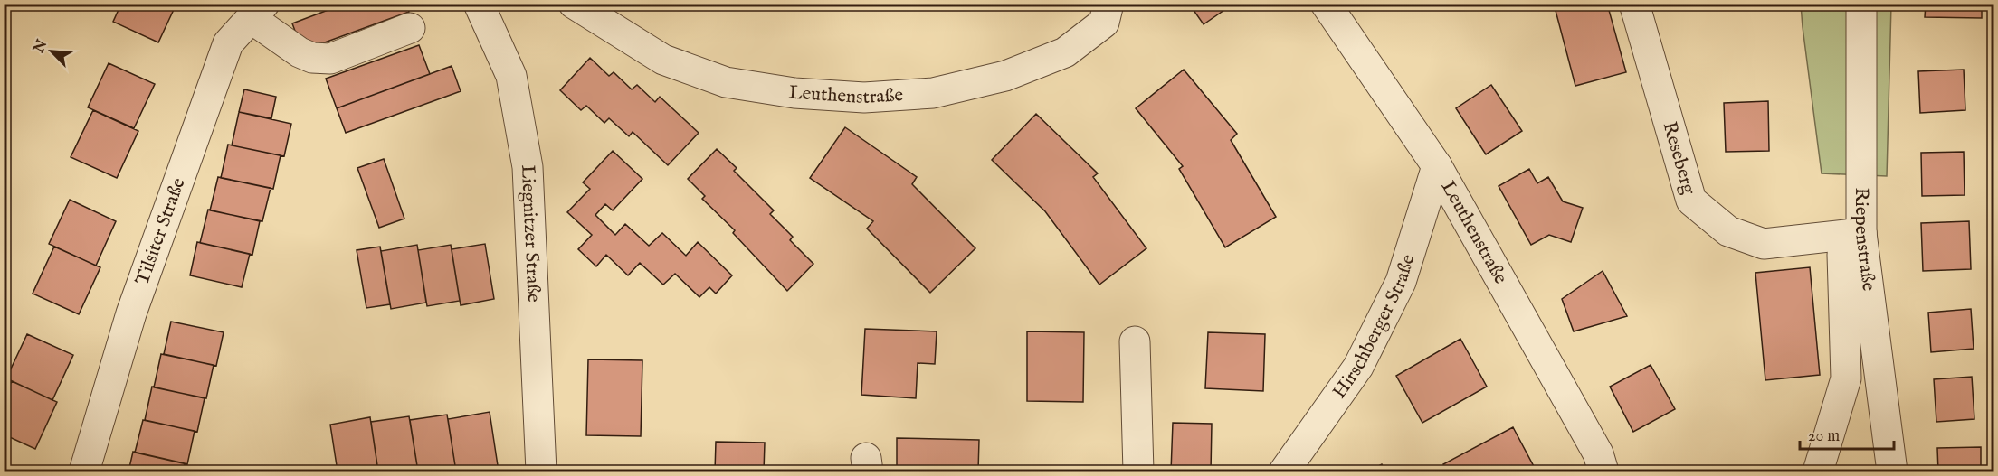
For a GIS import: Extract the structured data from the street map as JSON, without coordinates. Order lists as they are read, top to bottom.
{
  "streets": {
    "street": [
      "Leuthenstraße",
      "Reseberg",
      "Tilsiter Straße",
      "Liegnitzer Straße",
      "Riepenstraße",
      "Hirschberger Straße"
    ]
  },
  "crossings": [
    ["Leuthenstraße", "Hirschberger Straße"],
    ["Reseberg", "Riepenstraße"]
  ],
  "scale_bar": "20 m",
  "north": "top left"
}
